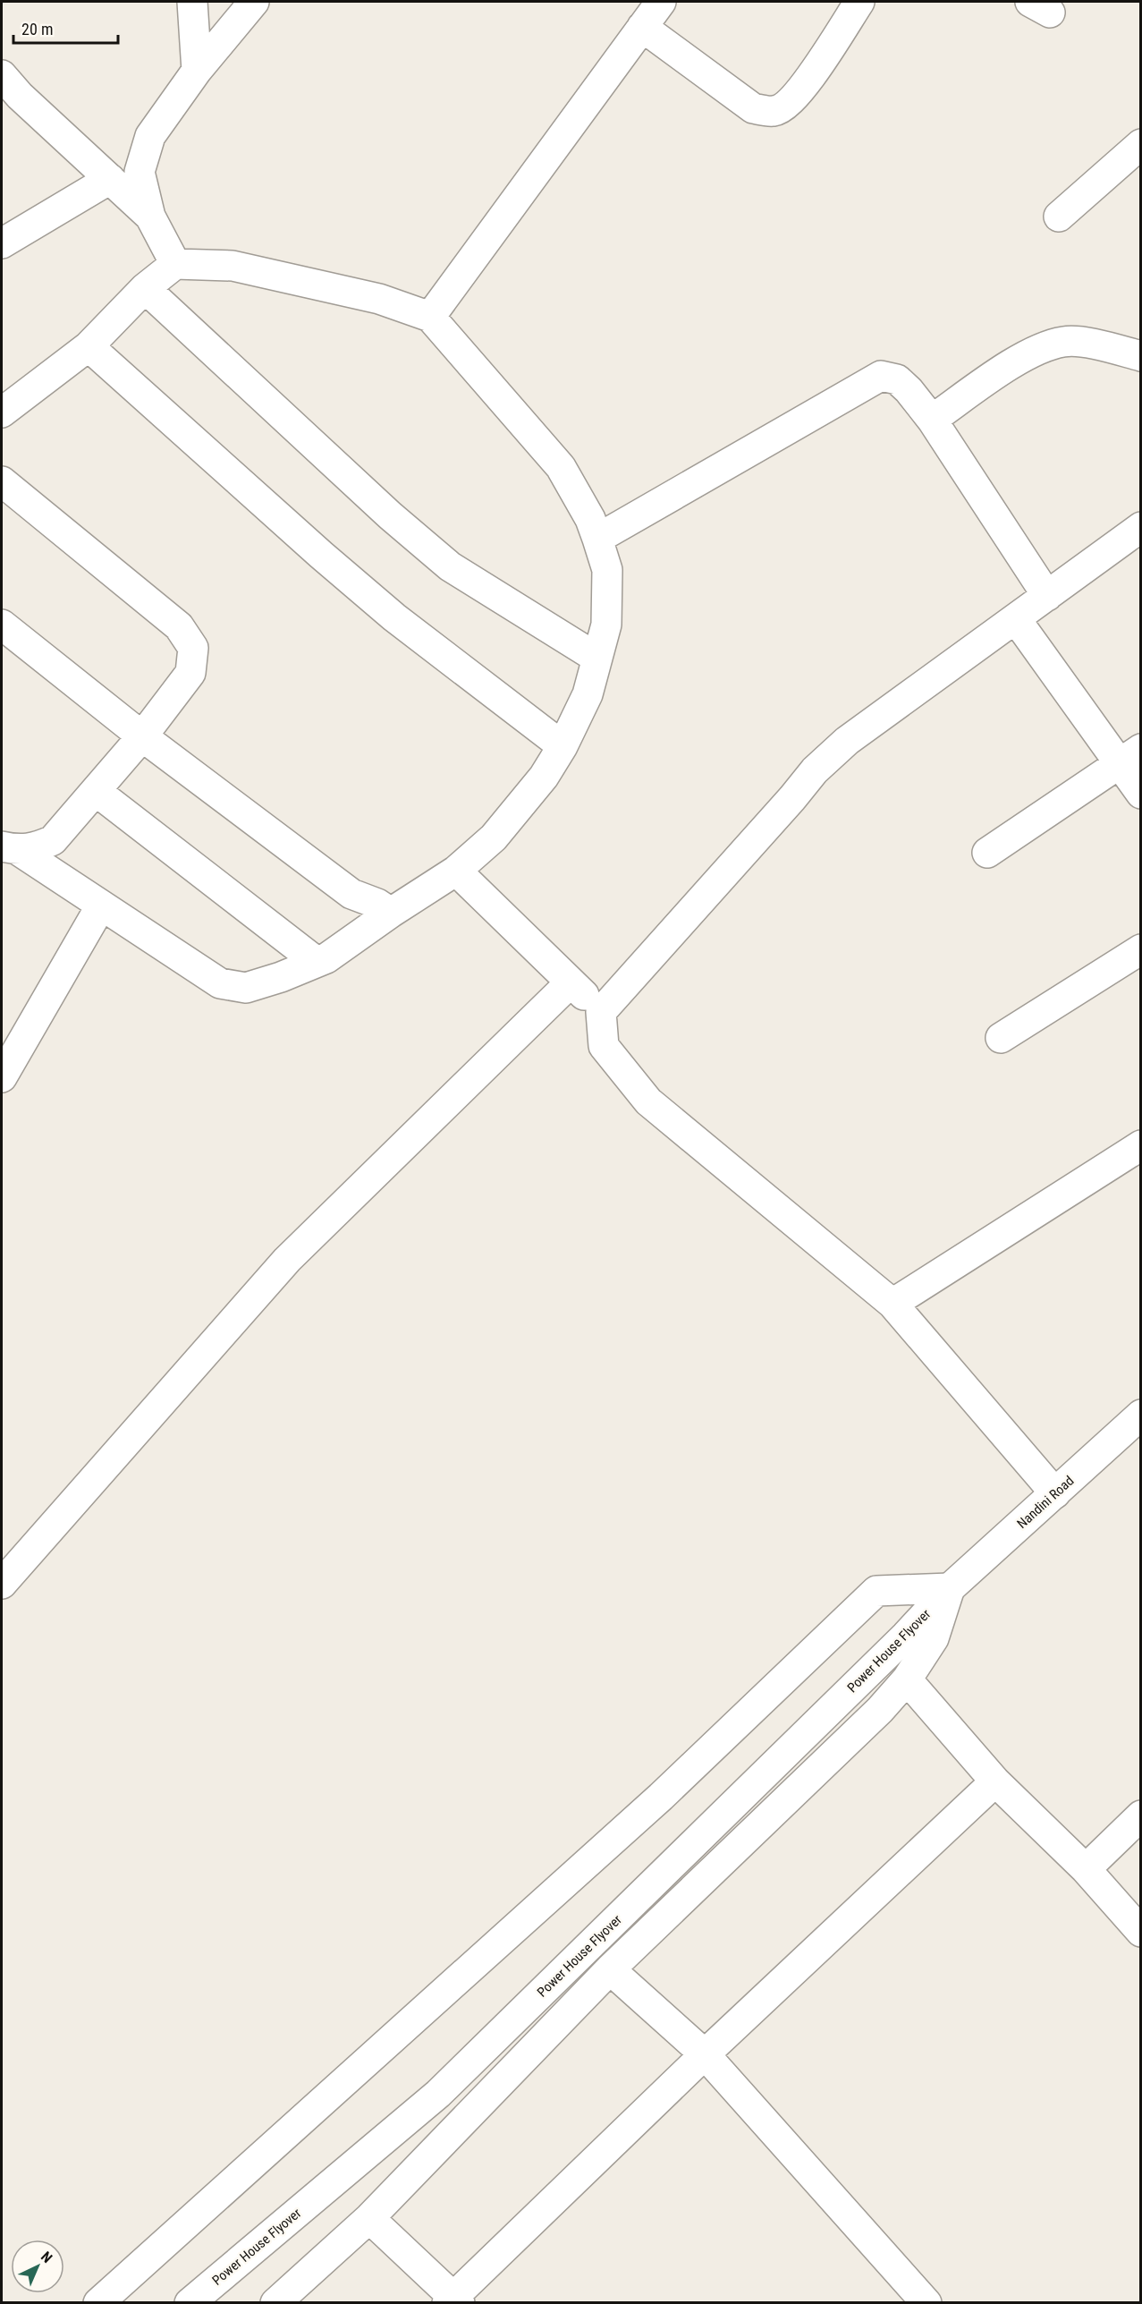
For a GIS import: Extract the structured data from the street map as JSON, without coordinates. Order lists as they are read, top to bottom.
{
  "streets": {
    "street": ["Nandini Road", "Power House Flyover"]
  },
  "crossings": [
    ["Nandini Road", "Power House Flyover"]
  ],
  "scale_bar": "20 m",
  "north": "top right"
}
